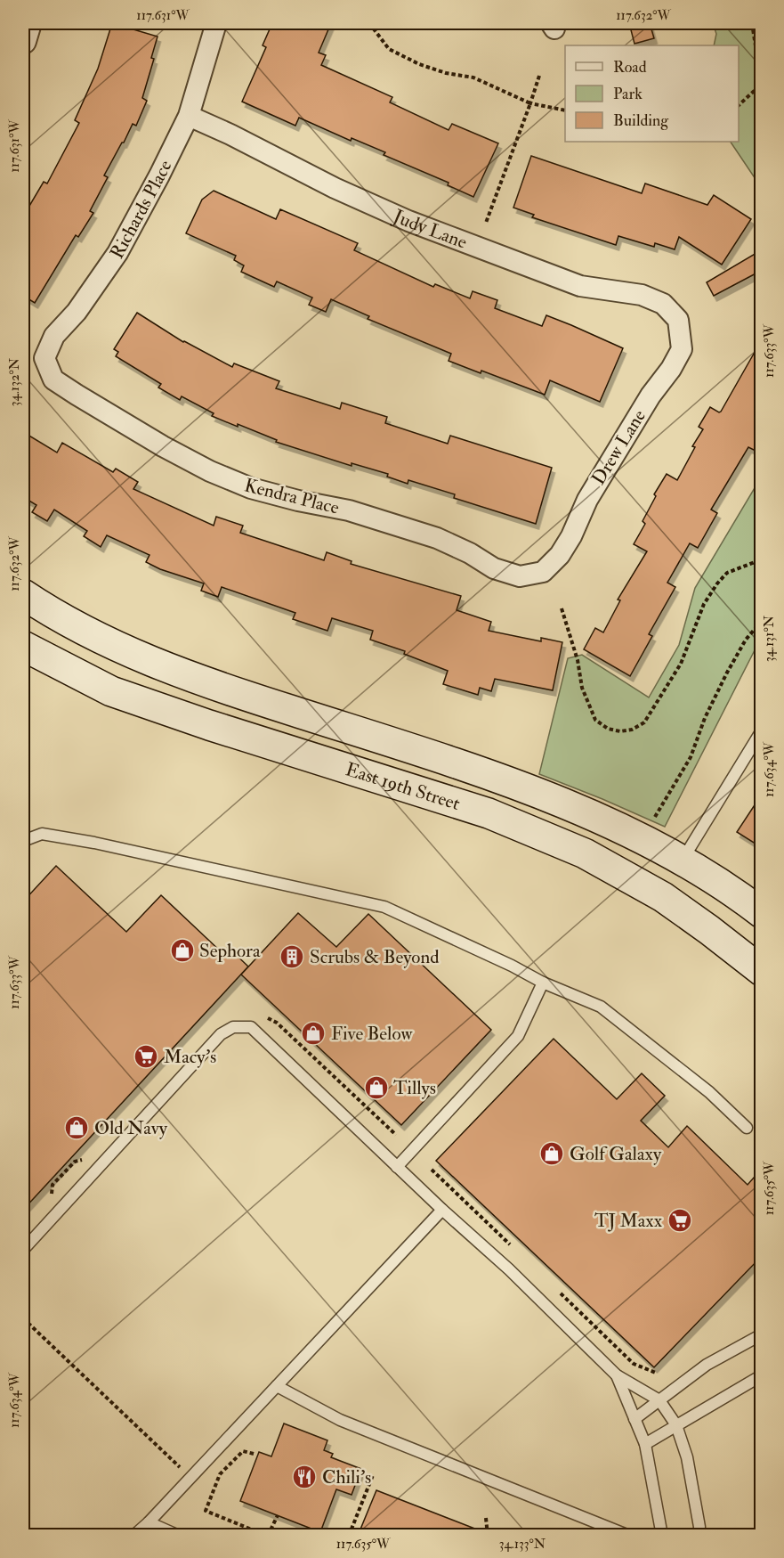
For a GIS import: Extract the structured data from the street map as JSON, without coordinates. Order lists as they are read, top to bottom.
{
  "streets": {
    "main road": ["East 19th Street"],
    "street": [
      "Richards Place",
      "Judy Lane",
      "Drew Lane",
      "Kendra Place"
    ]
  },
  "crossings": [
    ["Richards Place", "Judy Lane"],
    ["Richards Place", "Kendra Place"],
    ["Judy Lane", "Drew Lane"],
    ["Drew Lane", "Kendra Place"]
  ],
  "places": {
    "shop": [
      "Sephora",
      "Five Below",
      "Tillys",
      "Old Navy",
      "Golf Galaxy"
    ],
    "building": ["Scrubs & Beyond"],
    "supermarket": ["Macy's", "TJ Maxx"],
    "restaurant": ["Chili's"]
  },
  "legend": ["Road", "Park", "Building"],
  "coordinates": [
    "117.631°W",
    "117.632°W",
    "117.633°W",
    "34.132°N",
    "34.131°N",
    "117.634°W",
    "117.635°W",
    "34.133°N"
  ]
}
